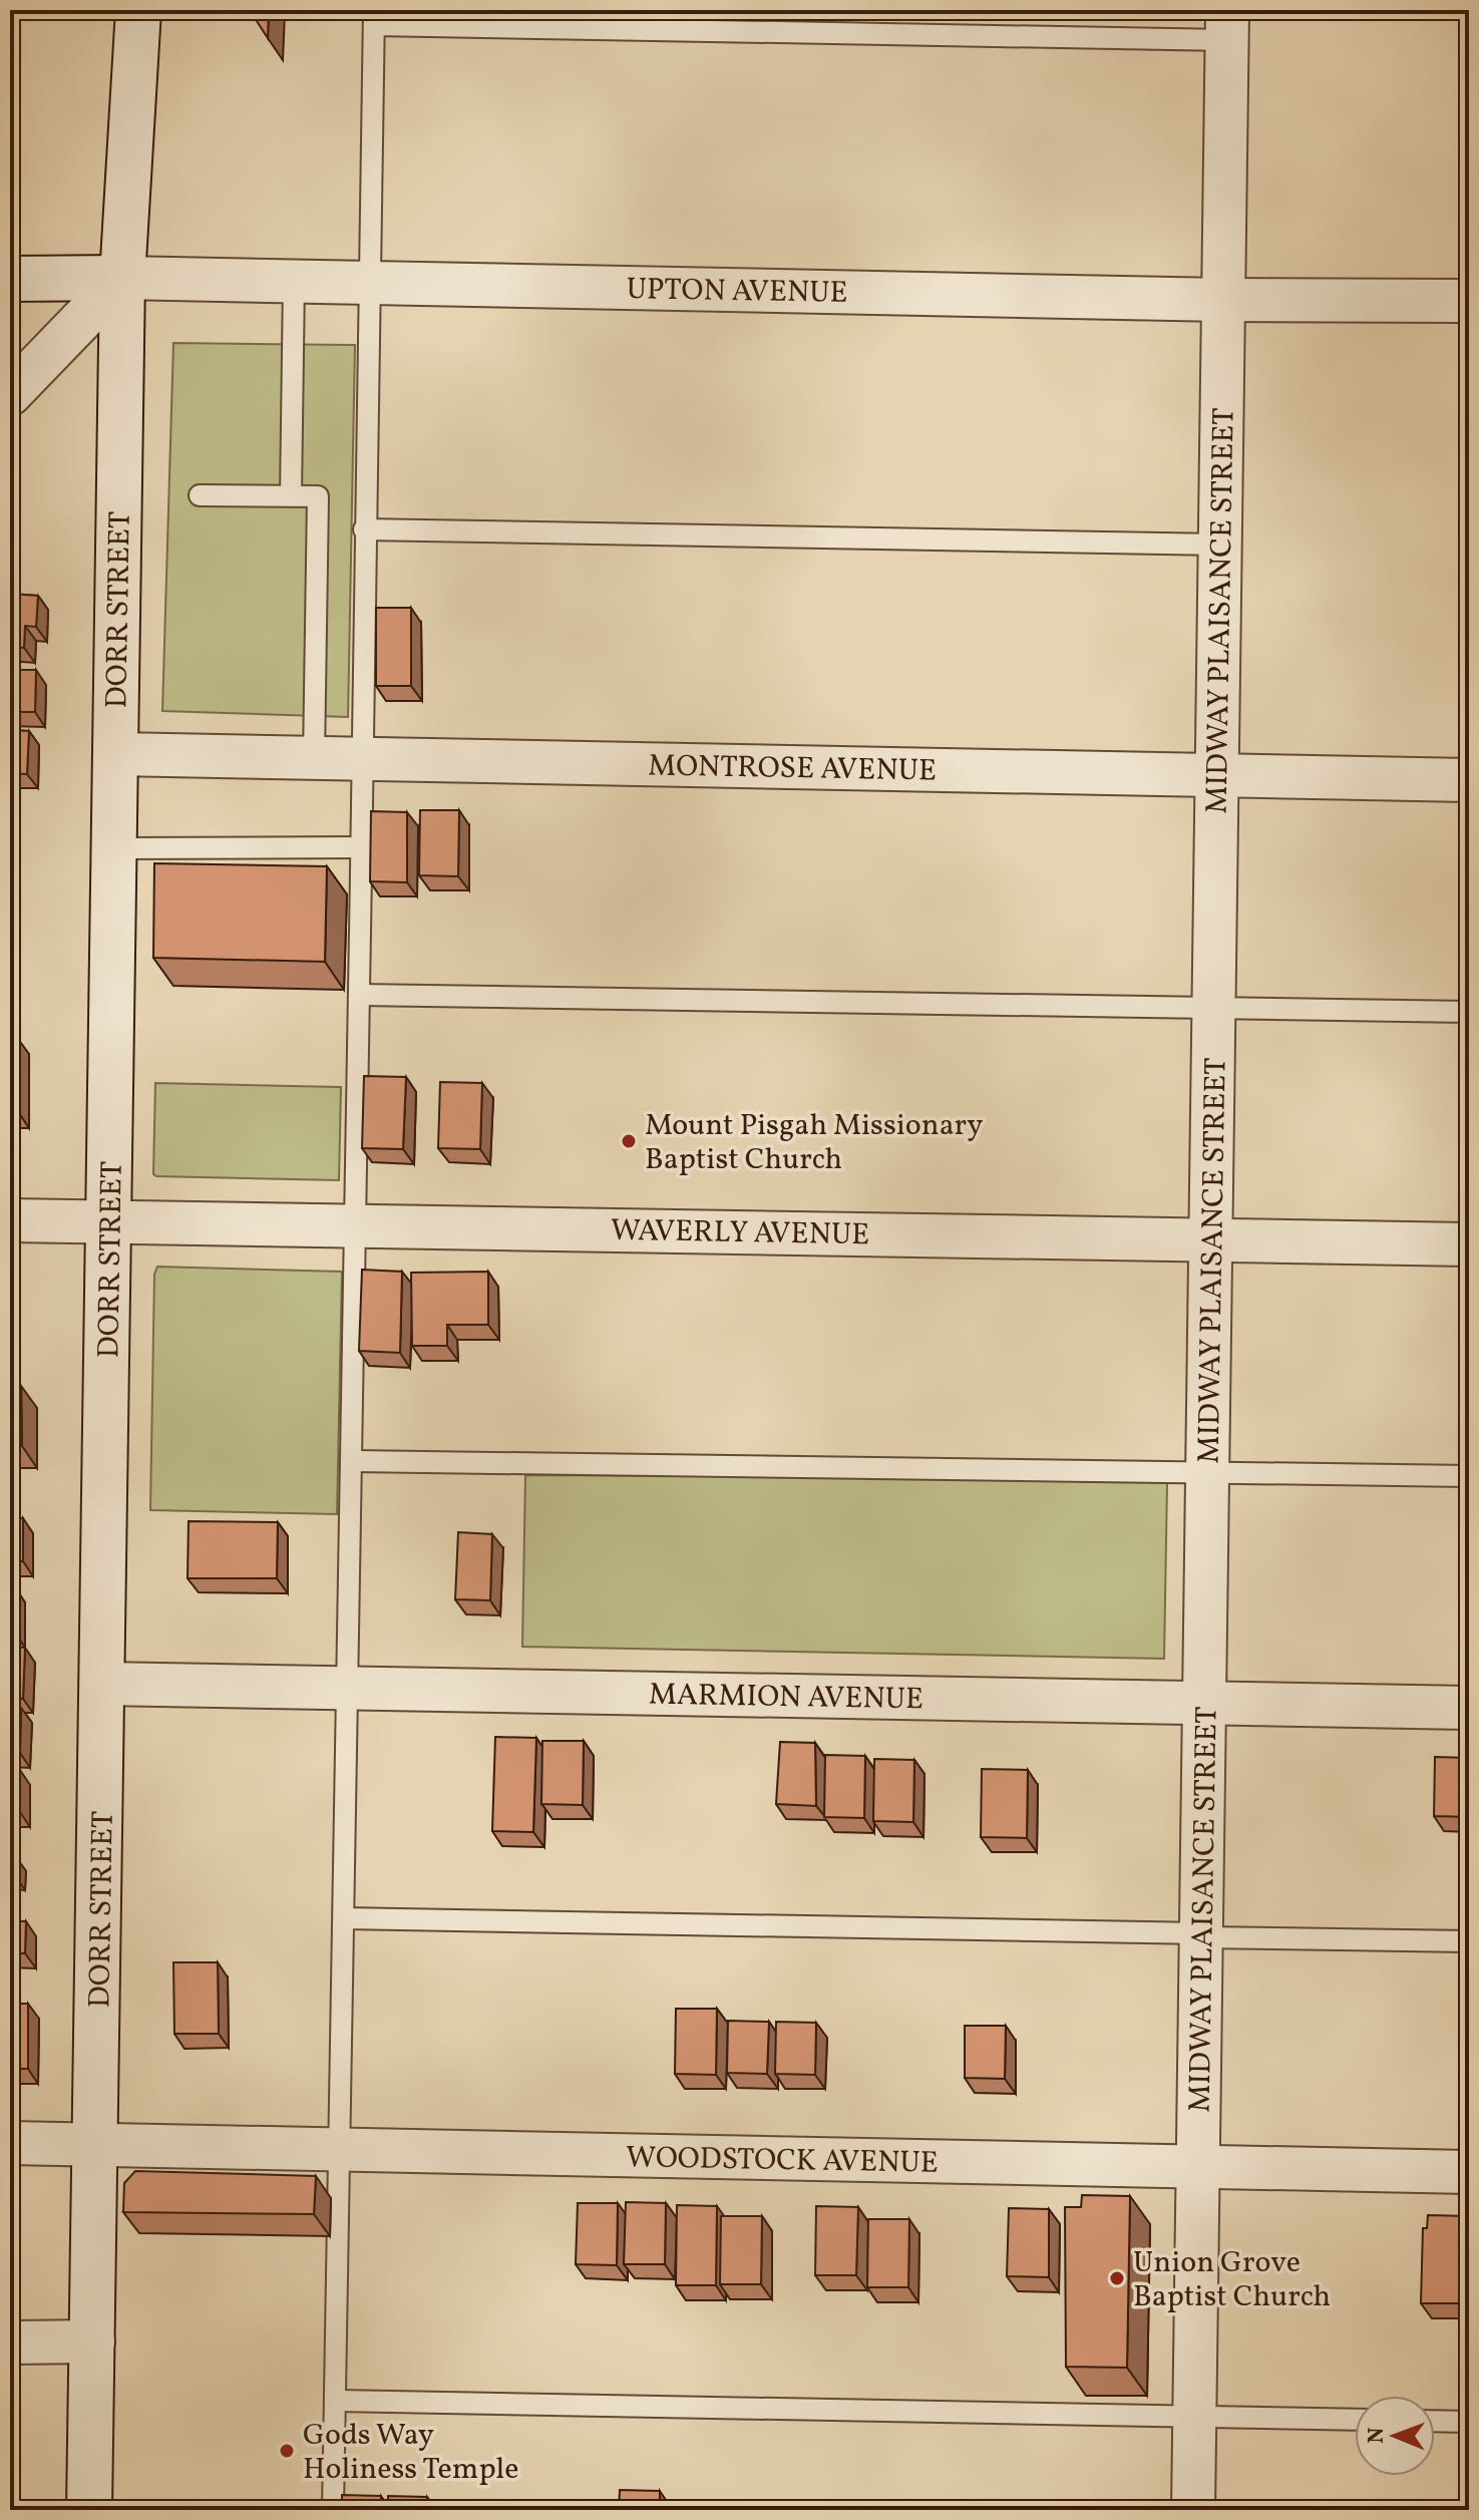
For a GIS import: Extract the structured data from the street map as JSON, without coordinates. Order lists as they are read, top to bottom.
{
  "streets": {
    "main road": ["UPTON AVENUE", "DORR STREET"],
    "street": [
      "MIDWAY PLAISANCE STREET",
      "MONTROSE AVENUE",
      "WAVERLY AVENUE",
      "MARMION AVENUE",
      "WOODSTOCK AVENUE"
    ]
  },
  "crossings": [
    ["UPTON AVENUE", "DORR STREET"],
    ["UPTON AVENUE", "MIDWAY PLAISANCE STREET"],
    ["DORR STREET", "MONTROSE AVENUE"],
    ["DORR STREET", "WAVERLY AVENUE"],
    ["DORR STREET", "MARMION AVENUE"],
    ["DORR STREET", "WOODSTOCK AVENUE"],
    ["MIDWAY PLAISANCE STREET", "MONTROSE AVENUE"],
    ["MIDWAY PLAISANCE STREET", "WAVERLY AVENUE"],
    ["MIDWAY PLAISANCE STREET", "MARMION AVENUE"],
    ["MIDWAY PLAISANCE STREET", "WOODSTOCK AVENUE"]
  ],
  "places": ["Mount Pisgah Missionary Baptist Church", "Union Grove Baptist Church", "Gods Way Holiness Temple"],
  "north": "left"
}
